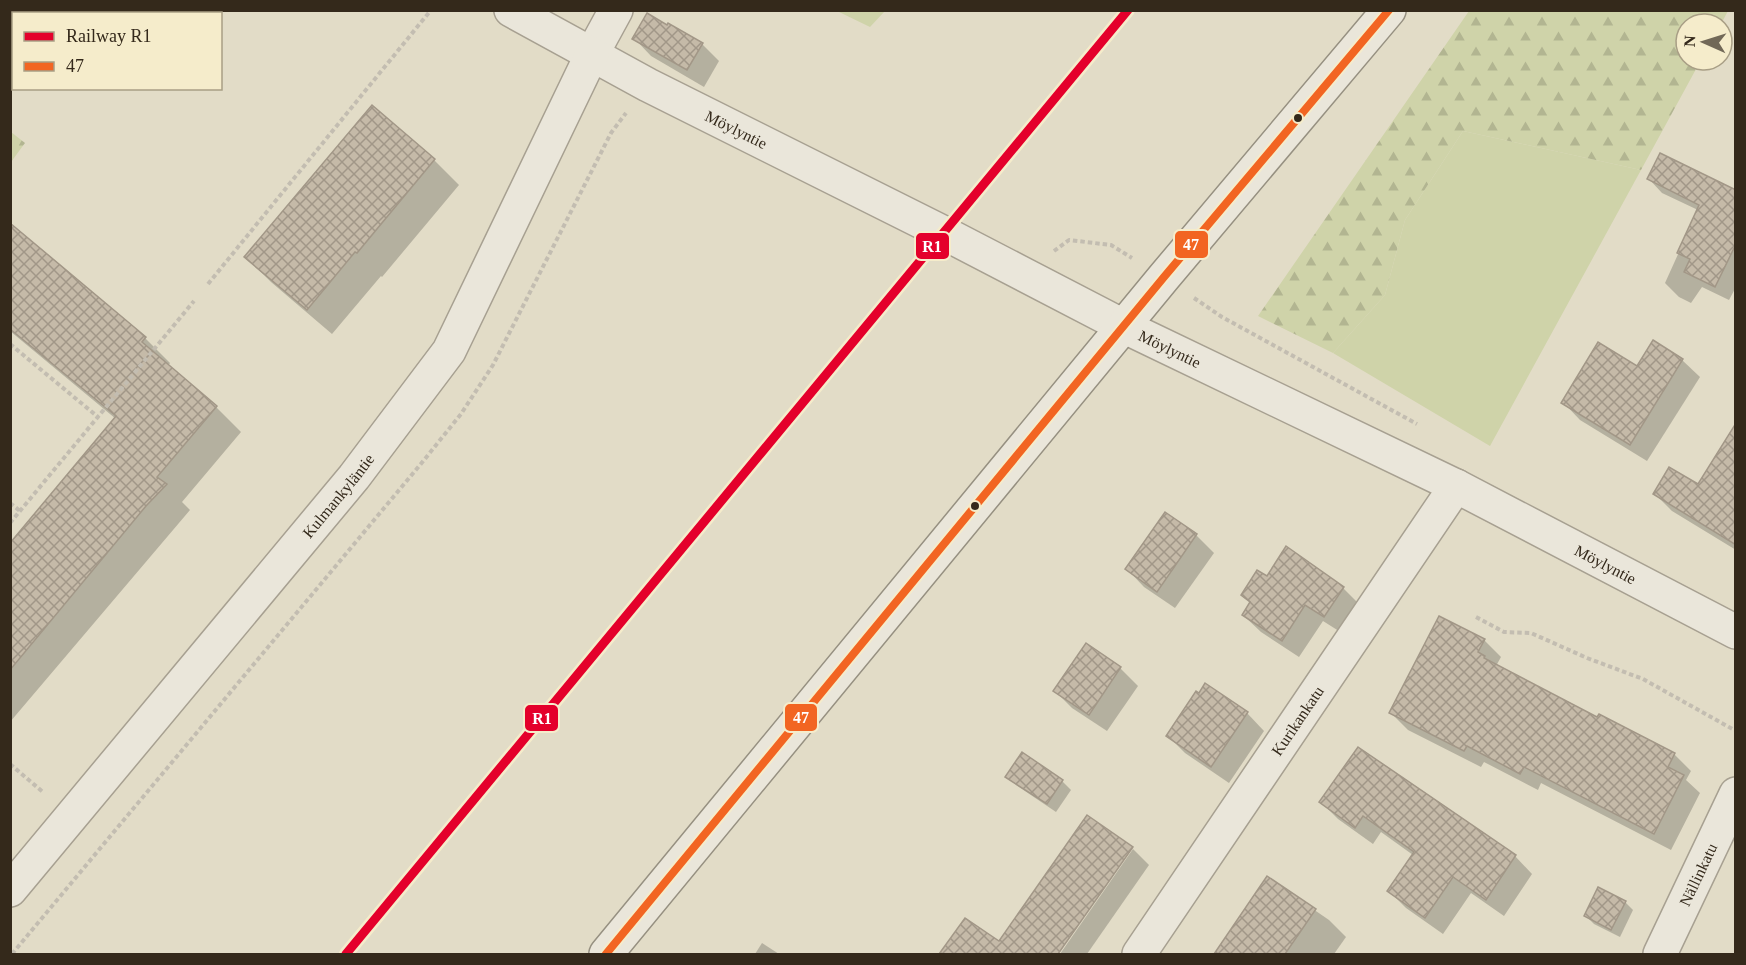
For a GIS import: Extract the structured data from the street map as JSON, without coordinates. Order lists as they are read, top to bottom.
{
  "streets": {
    "street": [
      "Möylyntie",
      "Kulmankyläntie",
      "Kurikankatu",
      "Nällinkatu"
    ]
  },
  "crossings": [
    ["Möylyntie", "Kulmankyläntie"],
    ["Möylyntie", "Kurikankatu"]
  ],
  "lines": ["rail line R1", "transit line 47"],
  "legend": ["Railway R1", "47"],
  "north": "left"
}
